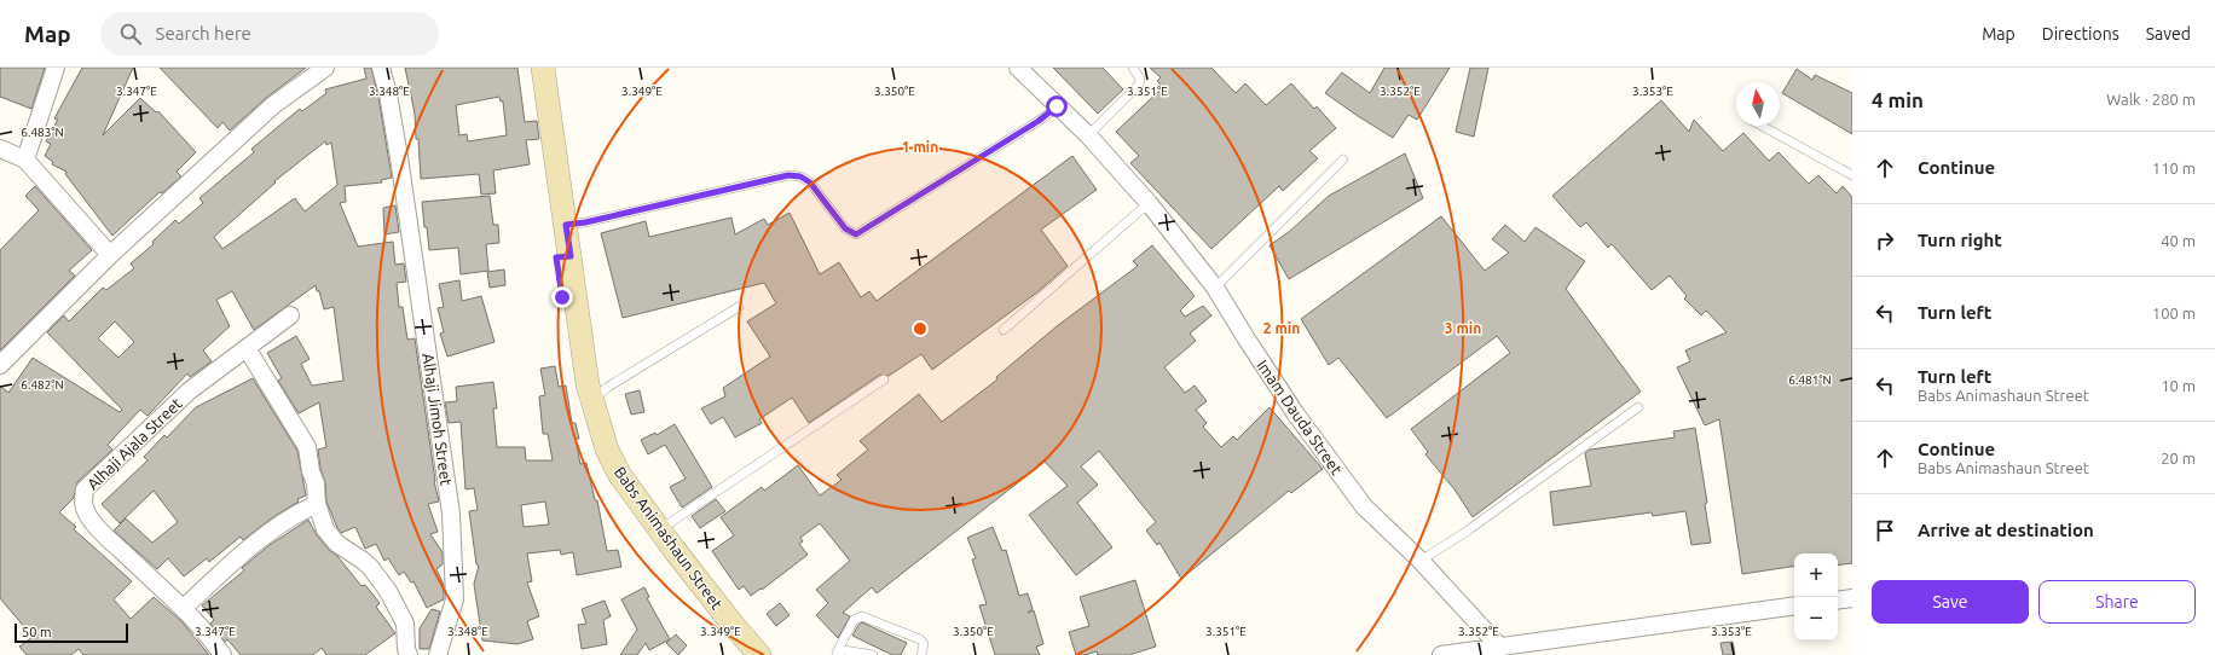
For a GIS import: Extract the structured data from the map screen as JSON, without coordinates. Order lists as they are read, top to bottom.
{
  "streets": {
    "main road": ["Babs Animashaun Street"],
    "street": ["Imam Dauda Street", "Alhaji Jimoh Street", "Alhaji Ajala Street"]
  },
  "scale_bar": "50 m",
  "north": "top",
  "page": {
    "header": "Map",
    "search": "Search here",
    "nav": ["Map", "Directions", "Saved"],
    "heading": ["4 min", "Walk · 280 m"],
    "list": [
      ["Continue", "110 m"],
      ["Turn right", "40 m"],
      ["Turn left", "100 m"],
      ["Turn left", "Babs Animashaun Street", "10 m"],
      ["Continue", "Babs Animashaun Street", "20 m"],
      "Arrive at destination"
    ],
    "map_buttons": ["+", "−"],
    "buttons": ["Save", "Share"],
    "scale": "50 m"
  },
  "coordinates": [
    "3.347°E",
    "3.348°E",
    "3.349°E",
    "3.350°E",
    "3.351°E",
    "3.352°E",
    "3.353°E",
    "6.483°N",
    "6.481°N",
    "6.482°N"
  ],
  "rings": ["1 min", "2 min", "3 min"]
}
